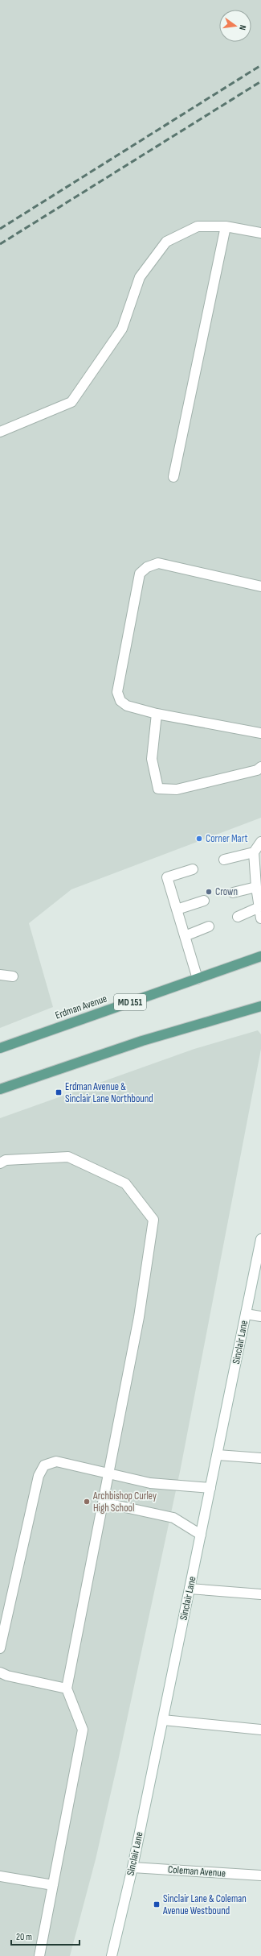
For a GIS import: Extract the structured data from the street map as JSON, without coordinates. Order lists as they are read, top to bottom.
{
  "streets": {
    "main road": [
      "MD 151",
      "Erdman Avenue",
      "Sinclair Lane",
      "Coleman Avenue"
    ]
  },
  "crossings": [
    ["Sinclair Lane", "Coleman Avenue"]
  ],
  "places": {
    "other": ["Corner Mart", "Crown", "Archbishop Curley High School"],
    "transit": ["Erdman Avenue & Sinclair Lane Northbound", "Sinclair Lane & Coleman Avenue Westbound"]
  },
  "scale_bar": "20 m",
  "north": "right"
}
